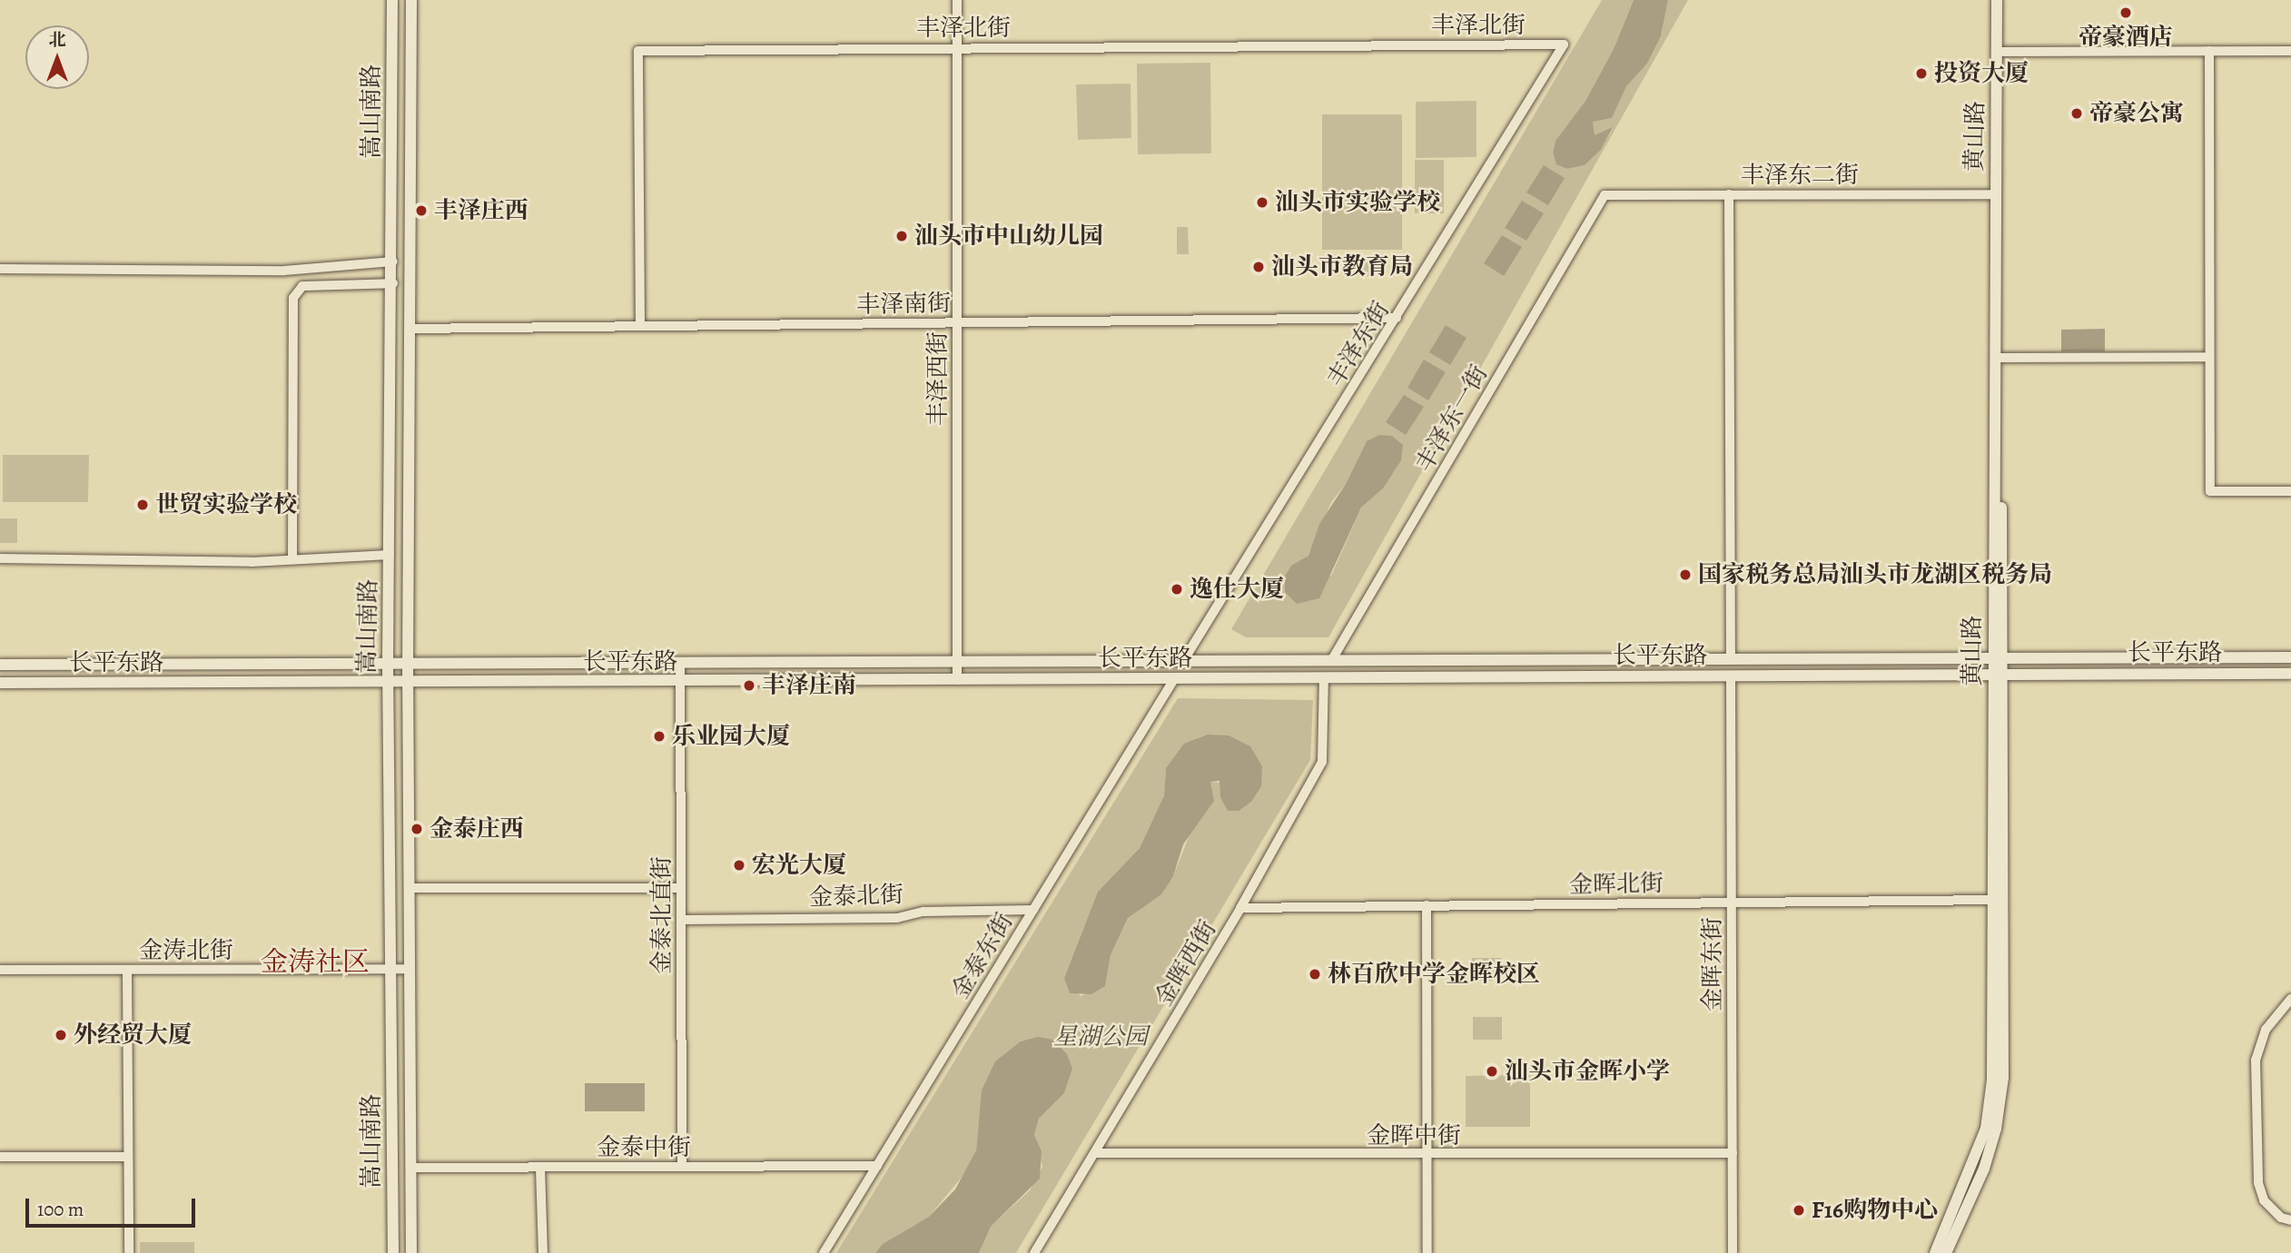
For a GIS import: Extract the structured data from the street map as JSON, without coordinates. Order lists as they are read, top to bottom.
{
  "streets": {
    "street": [
      "丰泽北街",
      "嵩山南路",
      "黄山路",
      "丰泽东二街",
      "丰泽南街",
      "丰泽东街",
      "丰泽西街",
      "丰泽东一街",
      "长平东路",
      "金晖北街",
      "金泰北街",
      "金泰北直街",
      "金涛北街",
      "金泰东街",
      "金晖西街",
      "金晖东街",
      "金晖中街",
      "金泰中街"
    ]
  },
  "crossings": [
    ["丰泽北街", "丰泽南街"],
    ["丰泽北街", "丰泽东街"],
    ["丰泽北街", "丰泽西街"],
    ["嵩山南路", "丰泽南街"],
    ["嵩山南路", "长平东路"],
    ["嵩山南路", "金涛北街"],
    ["嵩山南路", "金泰中街"],
    ["黄山路", "丰泽东二街"],
    ["黄山路", "长平东路"],
    ["黄山路", "金晖北街"],
    ["丰泽东二街", "丰泽东一街"],
    ["丰泽南街", "丰泽东街"],
    ["丰泽南街", "丰泽西街"],
    ["丰泽东街", "长平东路"],
    ["丰泽西街", "长平东路"],
    ["丰泽东一街", "长平东路"],
    ["长平东路", "金泰北直街"],
    ["长平东路", "金泰东街"],
    ["长平东路", "金晖西街"],
    ["长平东路", "金晖东街"],
    ["金晖北街", "金晖西街"],
    ["金晖北街", "金晖东街"],
    ["金泰北街", "金泰北直街"],
    ["金泰北街", "金泰东街"],
    ["金泰北直街", "金泰中街"],
    ["金泰东街", "金泰中街"],
    ["金晖西街", "金晖中街"],
    ["金晖东街", "金晖中街"]
  ],
  "districts": ["金涛社区"],
  "parks": ["星湖公园"],
  "places": [
    "帝豪酒店",
    "投资大厦",
    "帝豪公寓",
    "汕头市实验学校",
    "丰泽庄西",
    "汕头市中山幼儿园",
    "汕头市教育局",
    "世贸实验学校",
    "国家税务总局汕头市龙湖区税务局",
    "逸仕大厦",
    "丰泽庄南",
    "乐业园大厦",
    "金泰庄西",
    "宏光大厦",
    "林百欣中学金晖校区",
    "外经贸大厦",
    "汕头市金晖小学",
    "F16购物中心"
  ],
  "scale_bar": "100 m",
  "north": "top"
}
